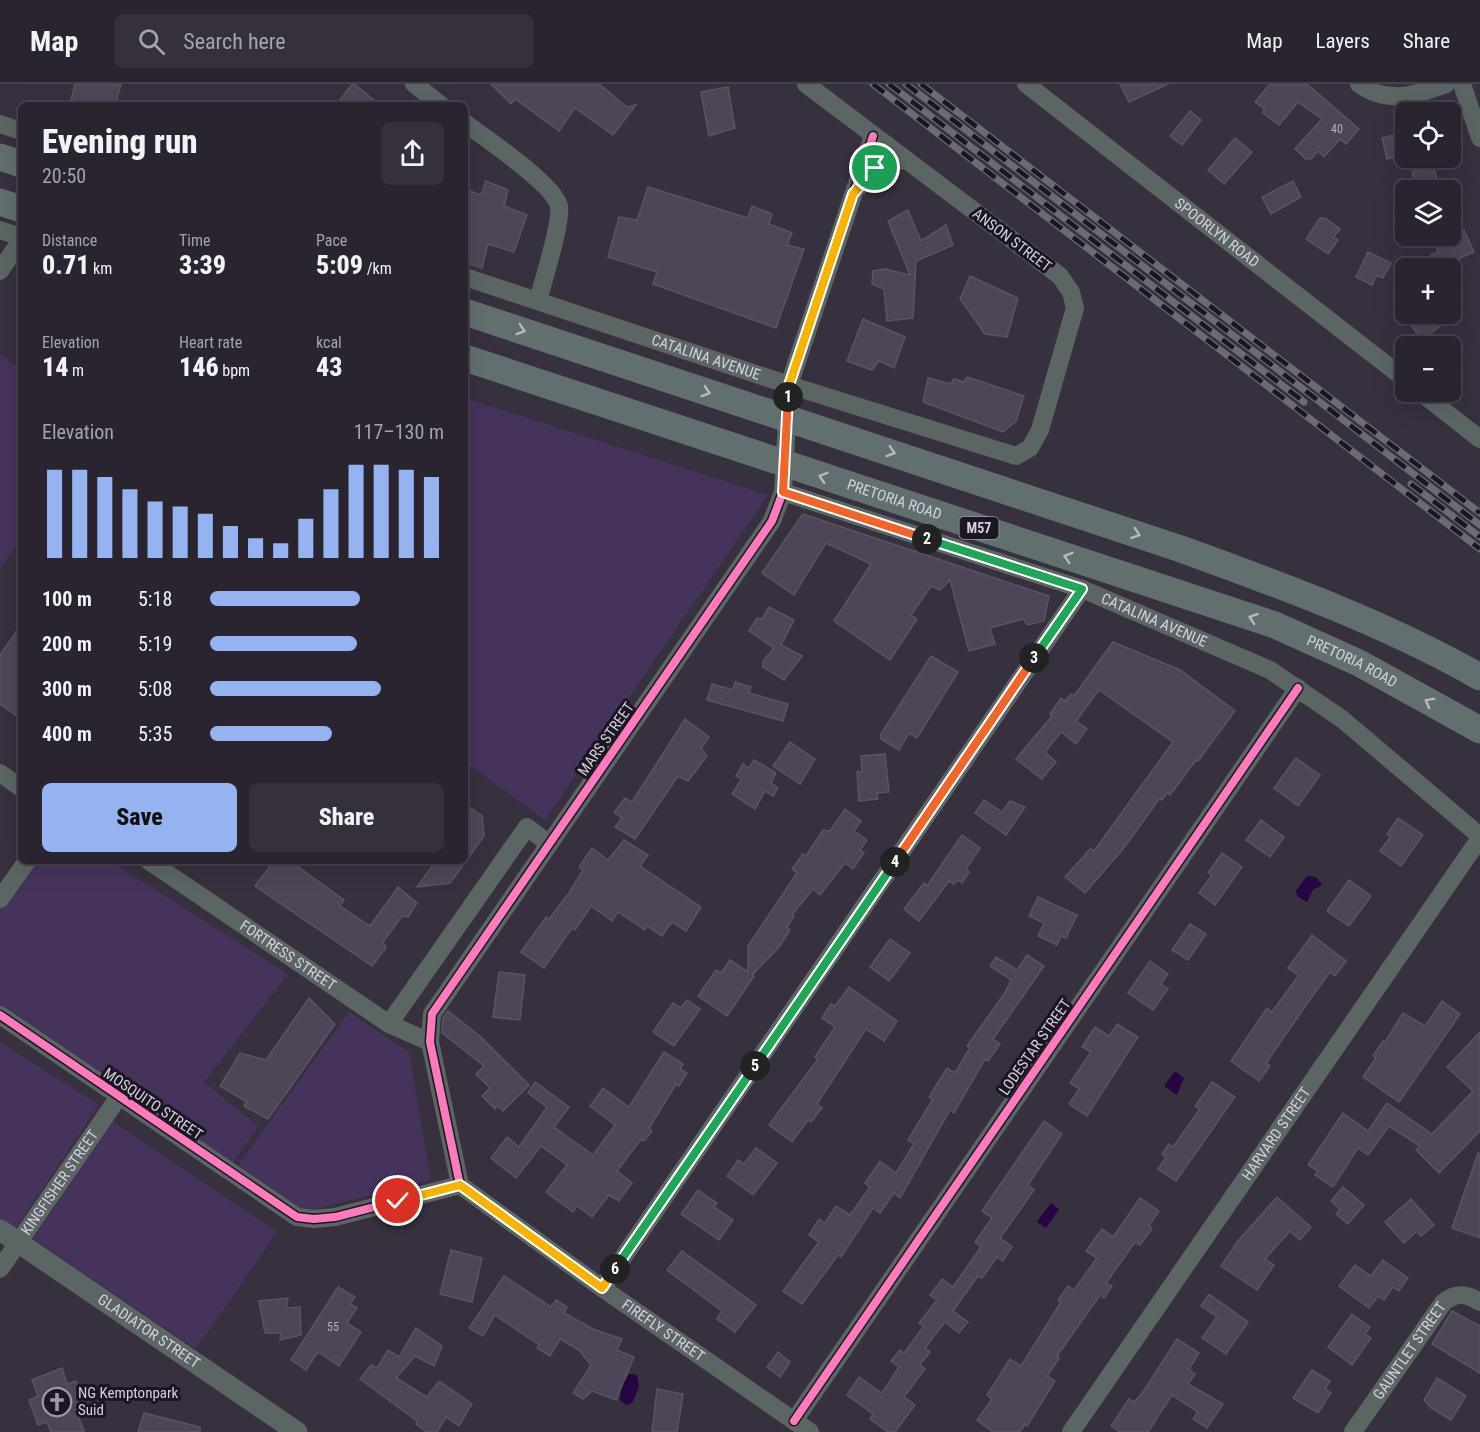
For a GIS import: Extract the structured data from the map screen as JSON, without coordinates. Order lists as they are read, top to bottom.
{
  "streets": {
    "main road": ["PRETORIA ROAD", "M57"],
    "street": [
      "SPOORLYN ROAD",
      "ANSON STREET",
      "CATALINA AVENUE",
      "MARS STREET",
      "FORTRESS STREET",
      "LODESTAR STREET",
      "MOSQUITO STREET",
      "HARVARD STREET",
      "KINGFISHER STREET",
      "GLADIATOR STREET",
      "FIREFLY STREET",
      "GAUNTLET STREET"
    ]
  },
  "crossings": [
    ["ANSON STREET", "CATALINA AVENUE"],
    ["ANSON STREET", "MARS STREET"],
    ["CATALINA AVENUE", "MARS STREET"],
    ["CATALINA AVENUE", "LODESTAR STREET"],
    ["CATALINA AVENUE", "HARVARD STREET"],
    ["PRETORIA ROAD", "MARS STREET"],
    ["MARS STREET", "FORTRESS STREET"],
    ["MARS STREET", "MOSQUITO STREET"],
    ["MARS STREET", "FIREFLY STREET"],
    ["LODESTAR STREET", "FIREFLY STREET"],
    ["MOSQUITO STREET", "KINGFISHER STREET"],
    ["MOSQUITO STREET", "FIREFLY STREET"],
    ["KINGFISHER STREET", "GLADIATOR STREET"]
  ],
  "places": {
    "church": ["NG Kemptonpark Suid"]
  },
  "house_numbers": ["40", "55"],
  "page": {
    "header": "Map",
    "search": "Search here",
    "nav": ["Map", "Layers", "Share"],
    "map_buttons": ["+", "−"],
    "heading": ["Evening run", "20:50"],
    "stats": [
      ["Distance", "0.71 km"],
      ["Time", "3:39"],
      ["Pace", "5:09 /km"],
      ["Elevation", "14 m"],
      ["Heart rate", "146 bpm"],
      ["kcal", "43"]
    ],
    "pins": [
      "1",
      "2",
      "3",
      "4",
      "5",
      "6"
    ],
    "chart": ["Elevation", "117–130 m"],
    "list": [
      {
        "name": "100 m",
        "note": "5:18"
      },
      {
        "name": "200 m",
        "note": "5:19"
      },
      {
        "name": "300 m",
        "note": "5:08"
      },
      {
        "name": "400 m",
        "note": "5:35"
      }
    ],
    "buttons": ["Save", "Share"]
  }
}
